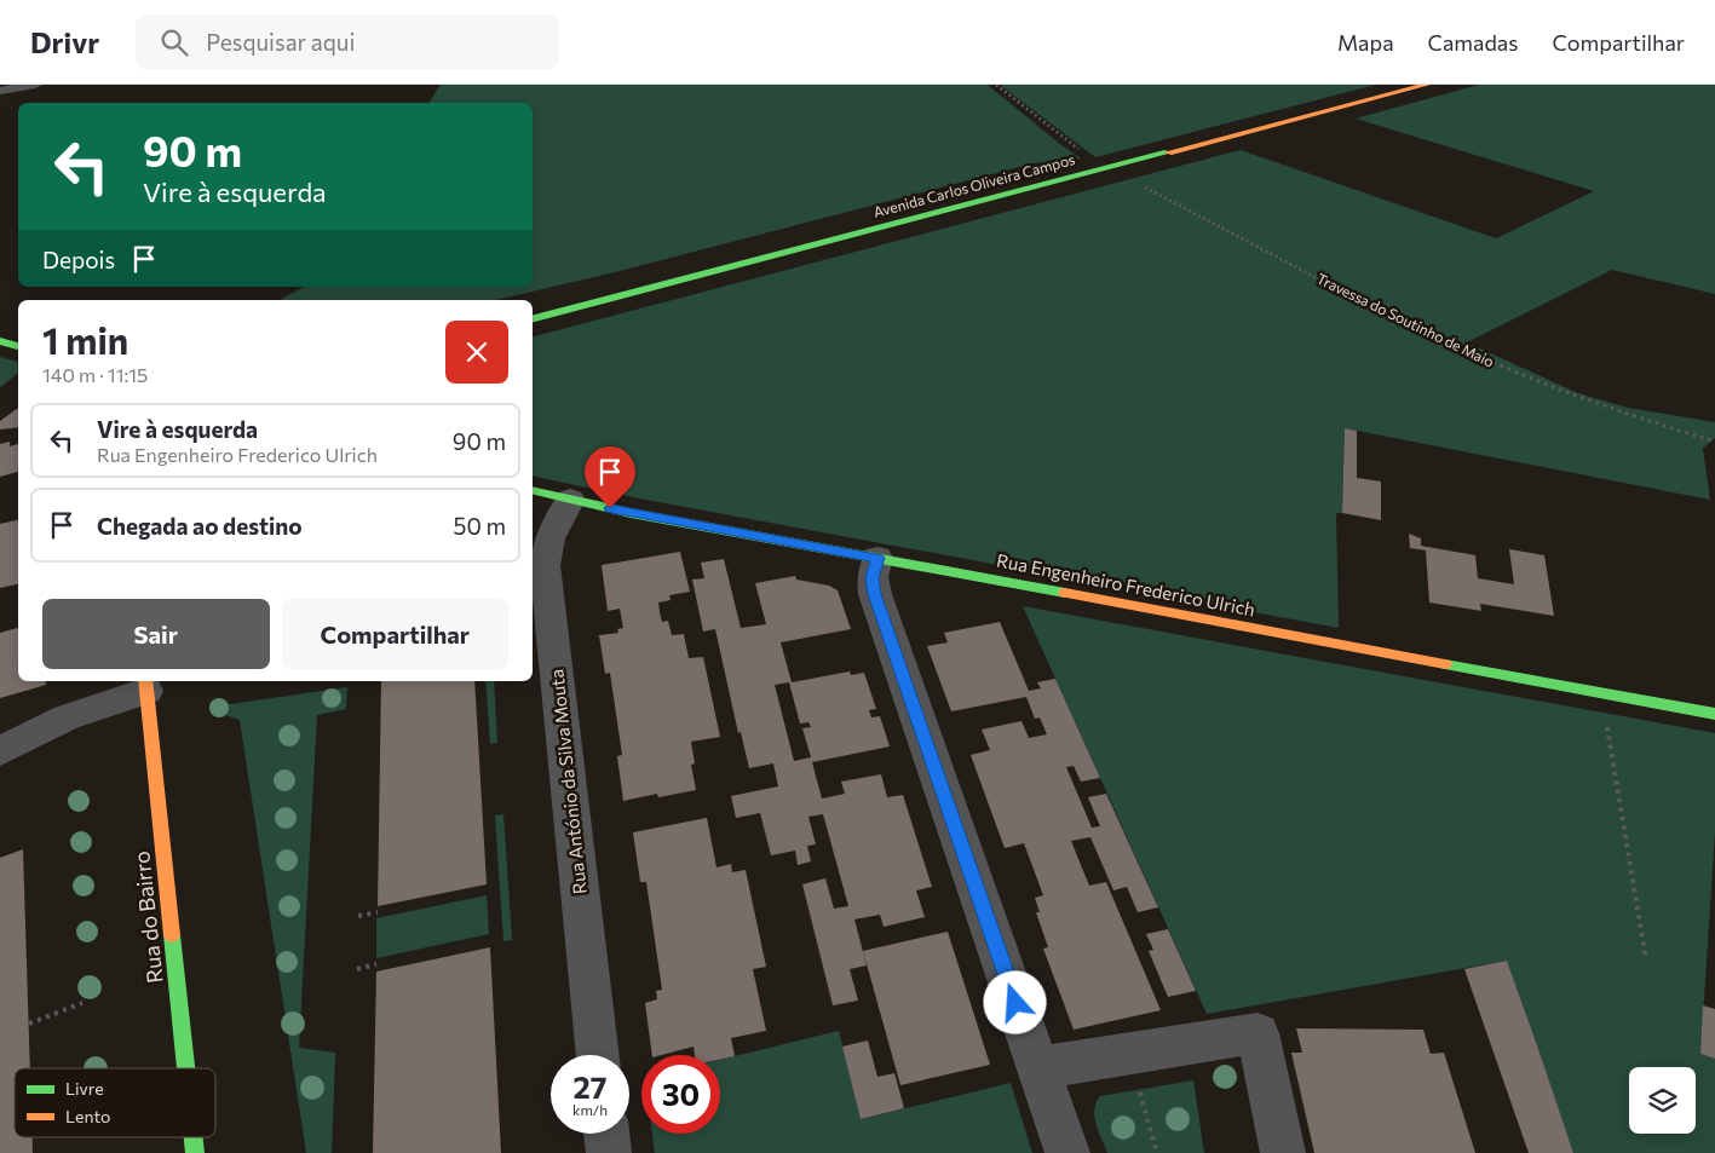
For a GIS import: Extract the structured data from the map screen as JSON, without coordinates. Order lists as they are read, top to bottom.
{
  "streets": {
    "street": [
      "Avenida Carlos Oliveira Campos",
      "Rua Engenheiro Frederico Ulrich",
      "Rua António da Silva Mouta",
      "Rua do Bairro"
    ],
    "path": ["Travessa do Soutinho de Maio"]
  },
  "crossings": [
    ["Avenida Carlos Oliveira Campos", "Travessa do Soutinho de Maio"],
    ["Rua Engenheiro Frederico Ulrich", "Rua António da Silva Mouta"]
  ],
  "legend": ["Livre", "Lento"],
  "page": {
    "header": "Drivr",
    "search": "Pesquisar aqui",
    "nav": ["Mapa", "Camadas", "Compartilhar"],
    "turn": ["90 m", "Vire à esquerda"],
    "then": "Depois",
    "heading": ["1 min", "140 m · 11:15"],
    "list": [
      {
        "name": "Vire à esquerda",
        "note": "Rua Engenheiro Frederico Ulrich",
        "value": "90 m"
      },
      {
        "name": "Chegada ao destino",
        "value": "50 m"
      }
    ],
    "buttons": ["Sair", "Compartilhar"],
    "speed": "27 km/h",
    "limit": "30"
  }
}
